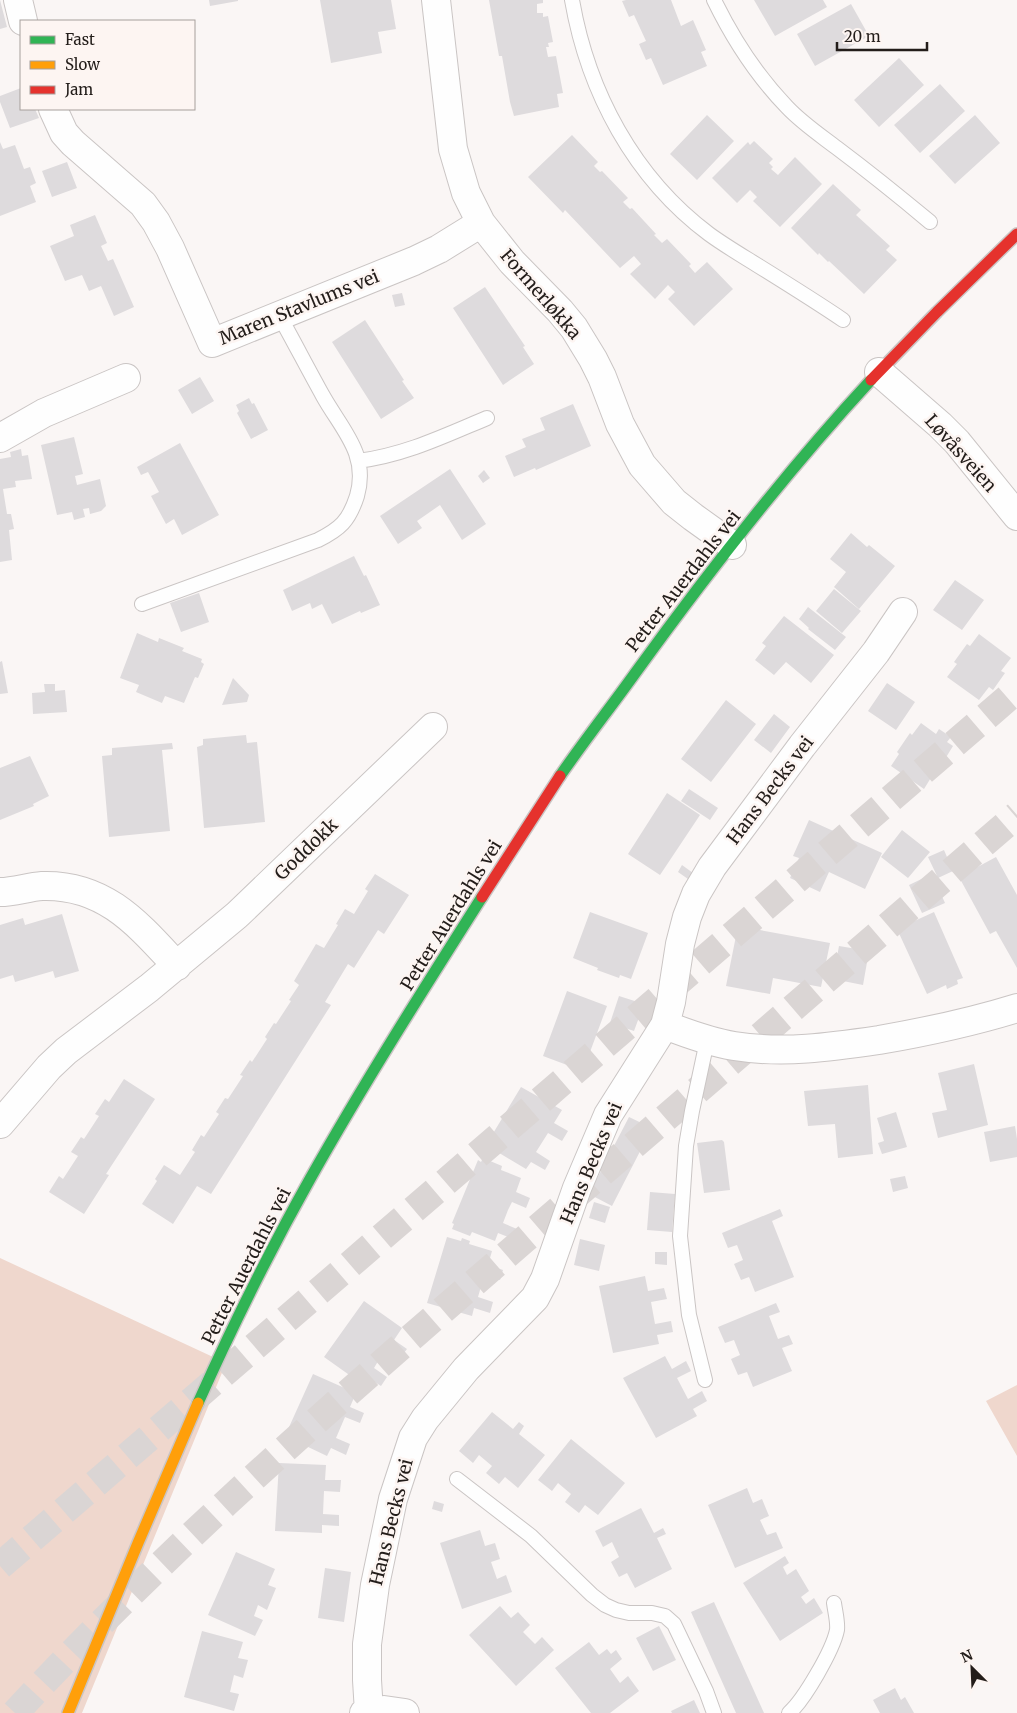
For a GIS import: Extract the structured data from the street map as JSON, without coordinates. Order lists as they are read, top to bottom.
{
  "streets": {
    "street": [
      "Formerløkka",
      "Maren Stavlums vei",
      "Løvåsveien",
      "Petter Auerdahls vei",
      "Hans Becks vei",
      "Goddokk"
    ]
  },
  "crossings": [
    ["Formerløkka", "Maren Stavlums vei"],
    ["Formerløkka", "Petter Auerdahls vei"],
    ["Løvåsveien", "Petter Auerdahls vei"]
  ],
  "legend": ["Fast", "Slow", "Jam"],
  "scale_bar": "20 m",
  "north": "top left"
}
